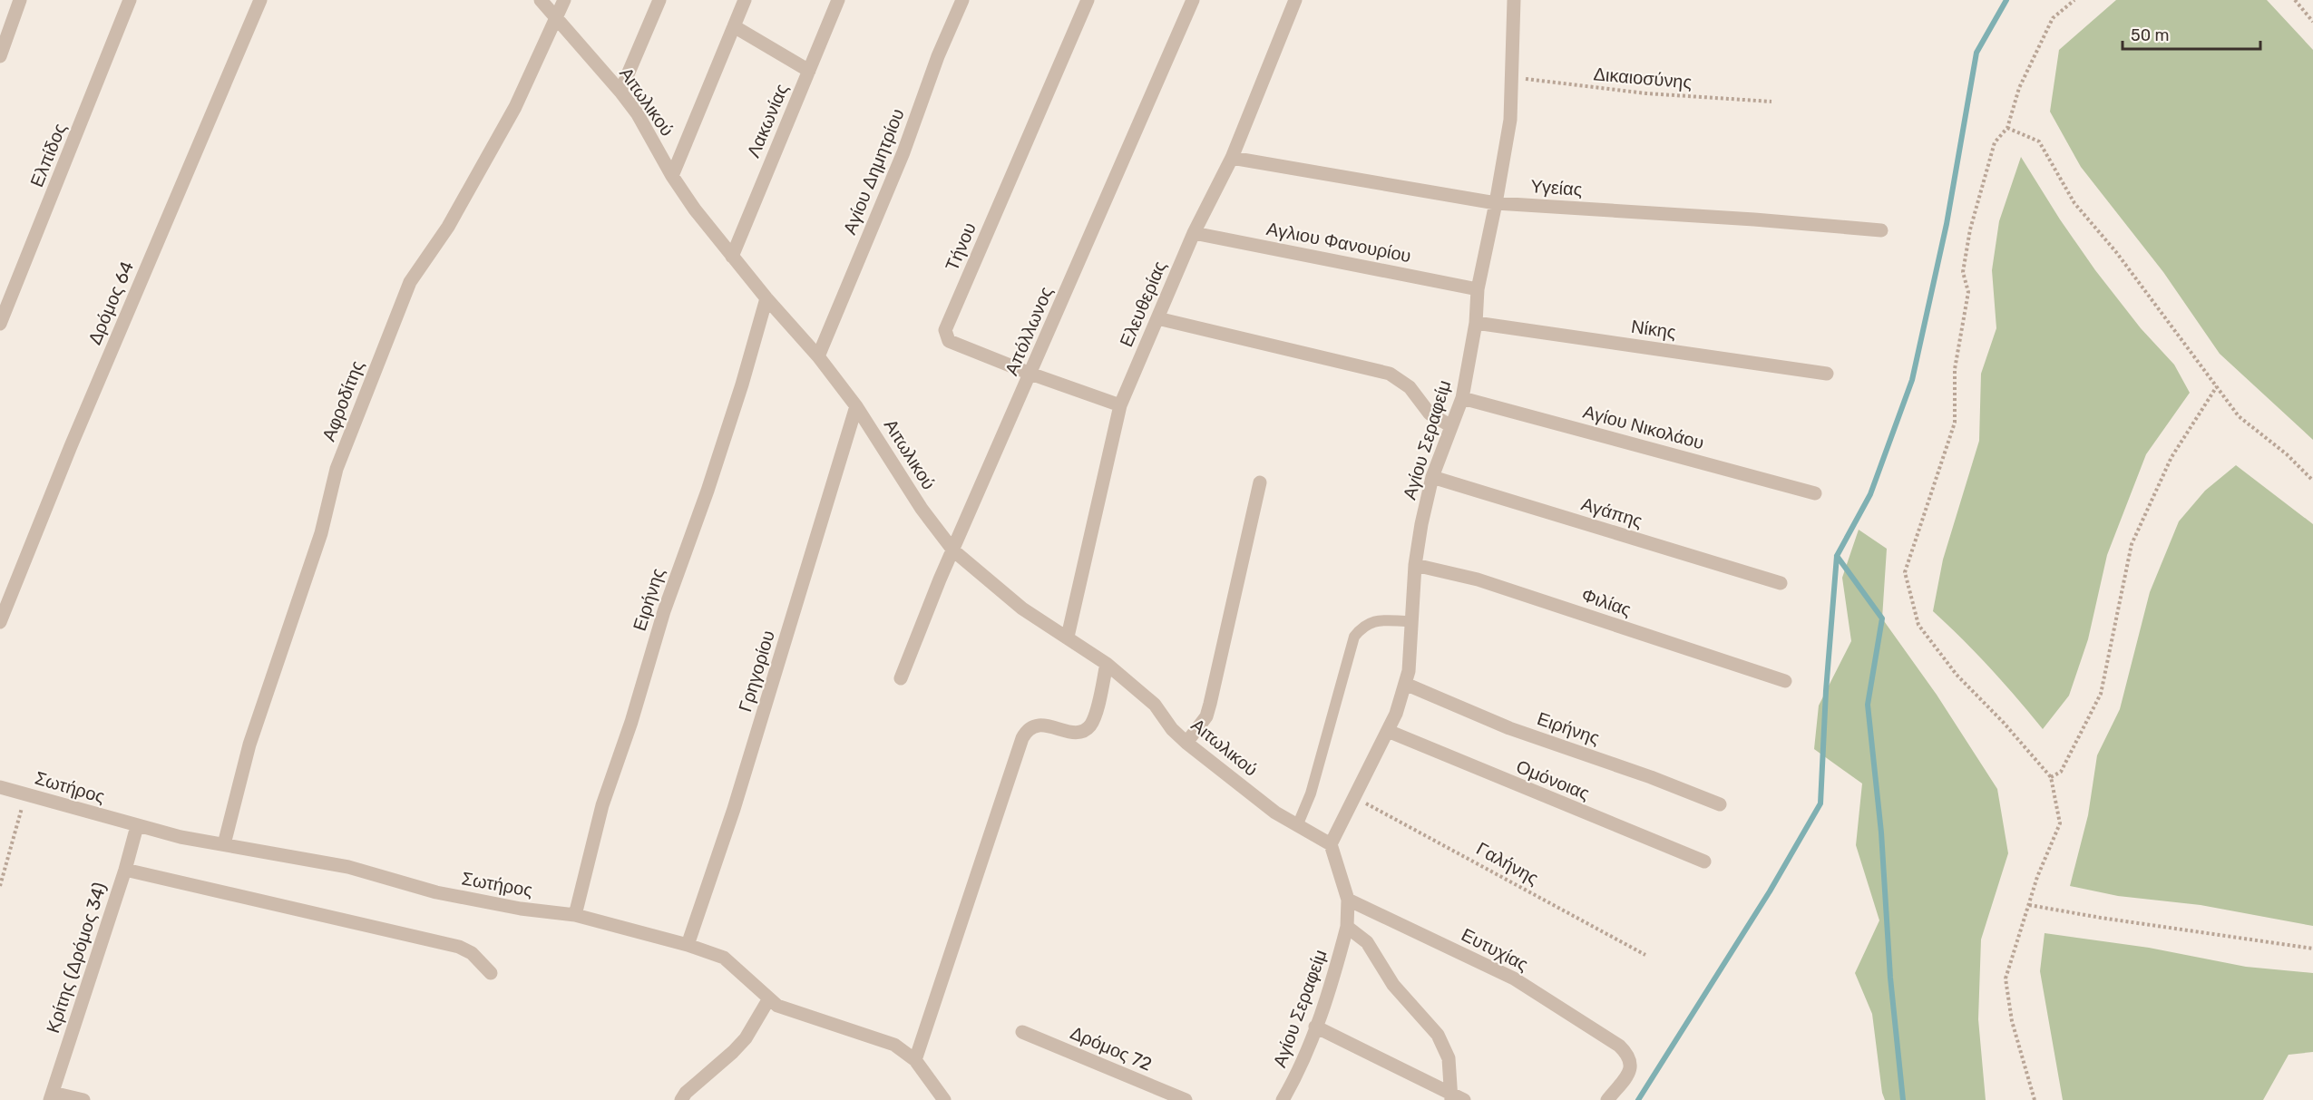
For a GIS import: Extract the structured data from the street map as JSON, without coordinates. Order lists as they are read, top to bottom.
{
  "streets": {
    "street": [
      "Αιτωλικού",
      "Λακωνίας",
      "Ελπίδος",
      "Αγίου Δημητρίου",
      "Υγείας",
      "Αγλιου Φανουρίου",
      "Τήνου",
      "Δρόμος 64",
      "Ελευθερίας",
      "Νίκης",
      "Απόλλωνος",
      "Αφροδίτης",
      "Αγίου Νικολάου",
      "Αγίου Σεραφείμ",
      "Αγάπης",
      "Ειρήνης",
      "Φιλίας",
      "Γρηγορίου",
      "Ομόνοιας",
      "Σωτήρος",
      "Ευτυχίας",
      "Κρίτης (Δρόμος 34)",
      "Δρόμος 72"
    ],
    "path": ["Δικαιοσύνης", "Γαλήνης"]
  },
  "crossings": [
    ["Δικαιοσύνης", "Αγίου Σεραφείμ"],
    ["Αιτωλικού", "Λακωνίας"],
    ["Αιτωλικού", "Αγίου Δημητρίου"],
    ["Αιτωλικού", "Ελευθερίας"],
    ["Αιτωλικού", "Απόλλωνος"],
    ["Αιτωλικού", "Αφροδίτης"],
    ["Αιτωλικού", "Αγίου Σεραφείμ"],
    ["Αιτωλικού", "Ειρήνης"],
    ["Αιτωλικού", "Γρηγορίου"],
    ["Υγείας", "Ελευθερίας"],
    ["Υγείας", "Αγίου Σεραφείμ"],
    ["Αγλιου Φανουρίου", "Ελευθερίας"],
    ["Αγλιου Φανουρίου", "Αγίου Σεραφείμ"],
    ["Τήνου", "Ελευθερίας"],
    ["Τήνου", "Απόλλωνος"],
    ["Νίκης", "Αγίου Σεραφείμ"],
    ["Αφροδίτης", "Σωτήρος"],
    ["Αγίου Νικολάου", "Αγίου Σεραφείμ"],
    ["Αγίου Σεραφείμ", "Αγάπης"],
    ["Αγίου Σεραφείμ", "Ειρήνης"],
    ["Αγίου Σεραφείμ", "Φιλίας"],
    ["Αγίου Σεραφείμ", "Ομόνοιας"],
    ["Αγίου Σεραφείμ", "Γαλήνης"],
    ["Αγίου Σεραφείμ", "Ευτυχίας"],
    ["Ειρήνης", "Σωτήρος"],
    ["Γρηγορίου", "Σωτήρος"],
    ["Σωτήρος", "Κρίτης (Δρόμος 34)"]
  ],
  "scale_bar": "50 m"
}
